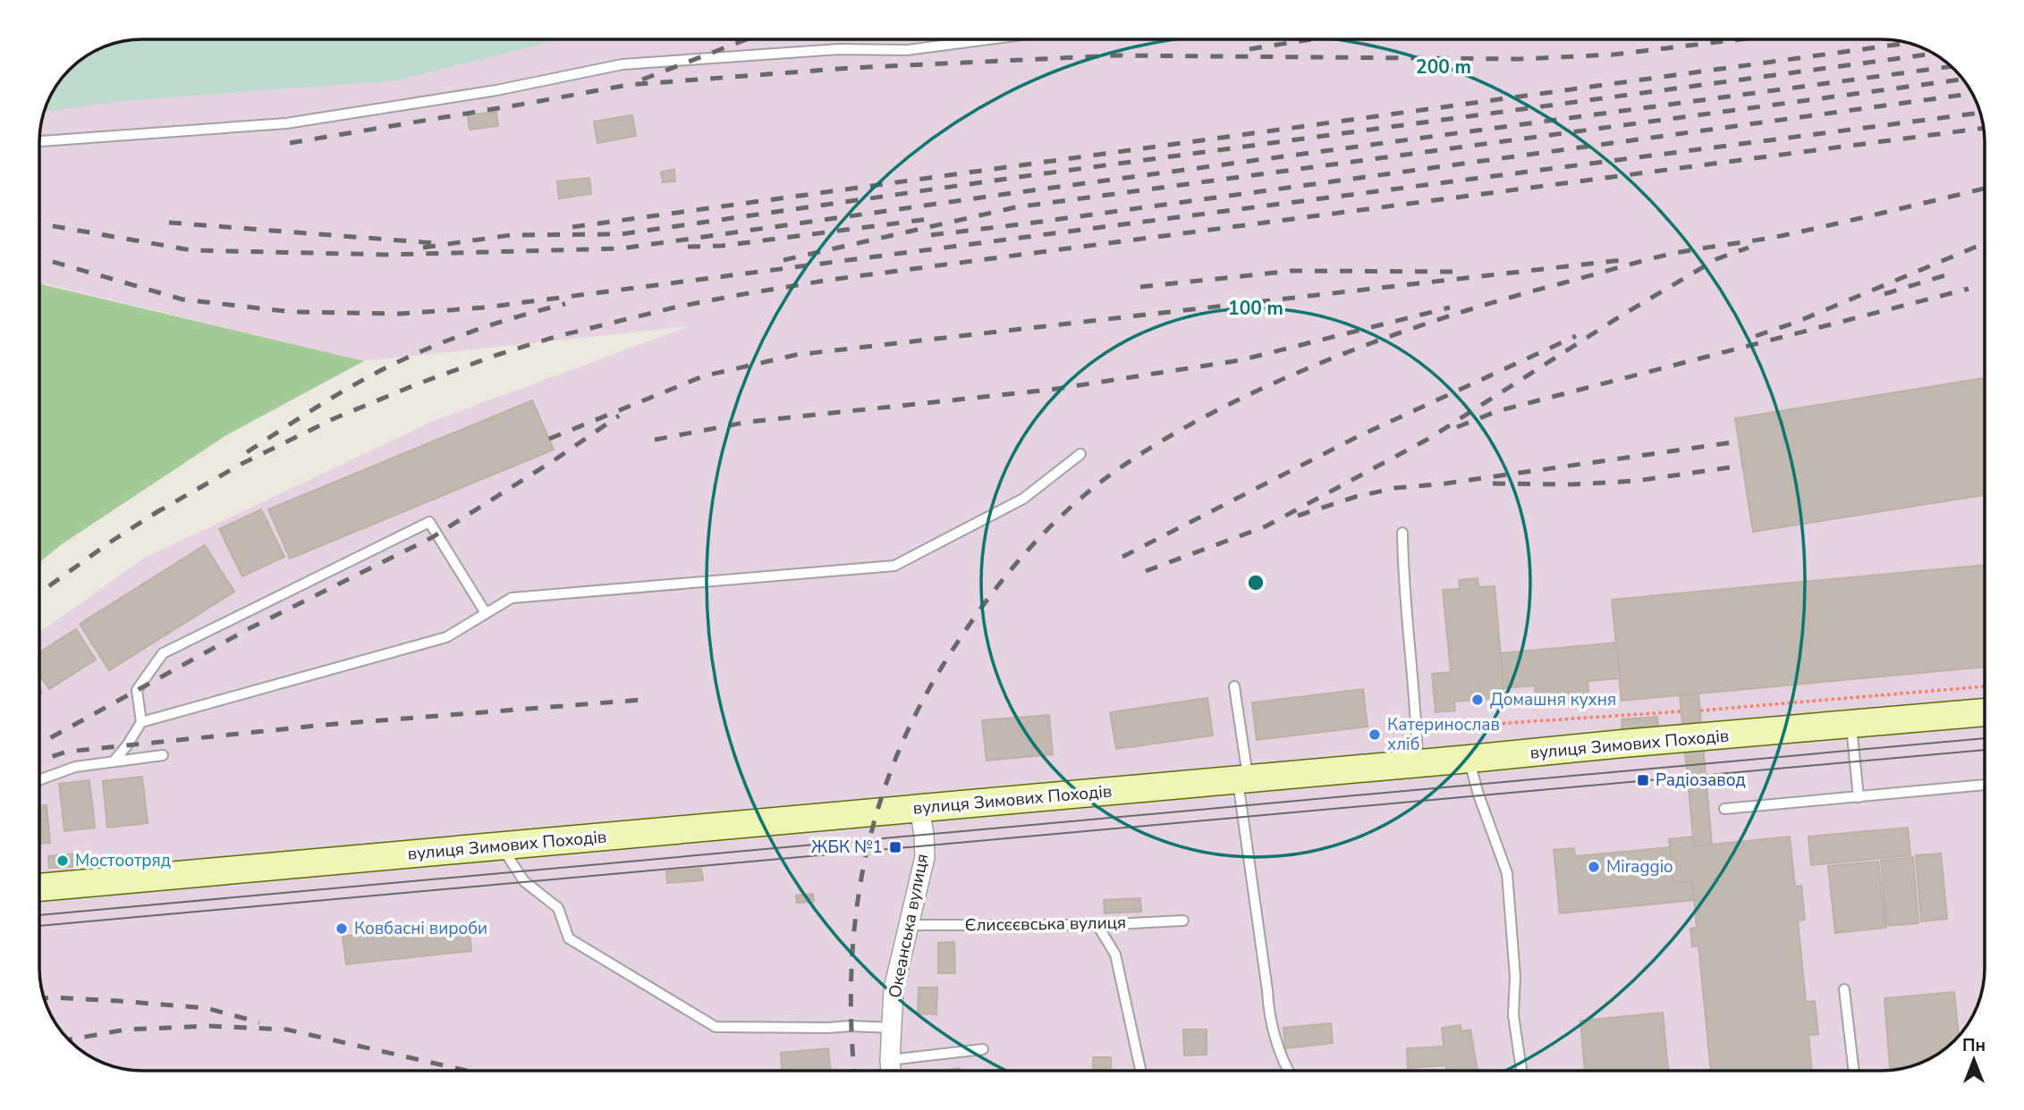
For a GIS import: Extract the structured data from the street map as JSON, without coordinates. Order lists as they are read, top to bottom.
{
  "streets": {
    "main road": ["вулиця Зимових Походів"],
    "street": ["Океанська вулиця"],
    "lane": ["Єлисєєвська вулиця"]
  },
  "crossings": [
    ["вулиця Зимових Походів", "Океанська вулиця"],
    ["Єлисєєвська вулиця", "Океанська вулиця"]
  ],
  "places": {
    "other": [
      "Домашня кухня",
      "Катеринослав хліб",
      "Мостоотряд",
      "Miraggio",
      "Ковбасні вироби"
    ],
    "transit": ["Радіозавод", "ЖБК №1"]
  },
  "north": "top",
  "rings": ["200 m", "100 m"]
}
